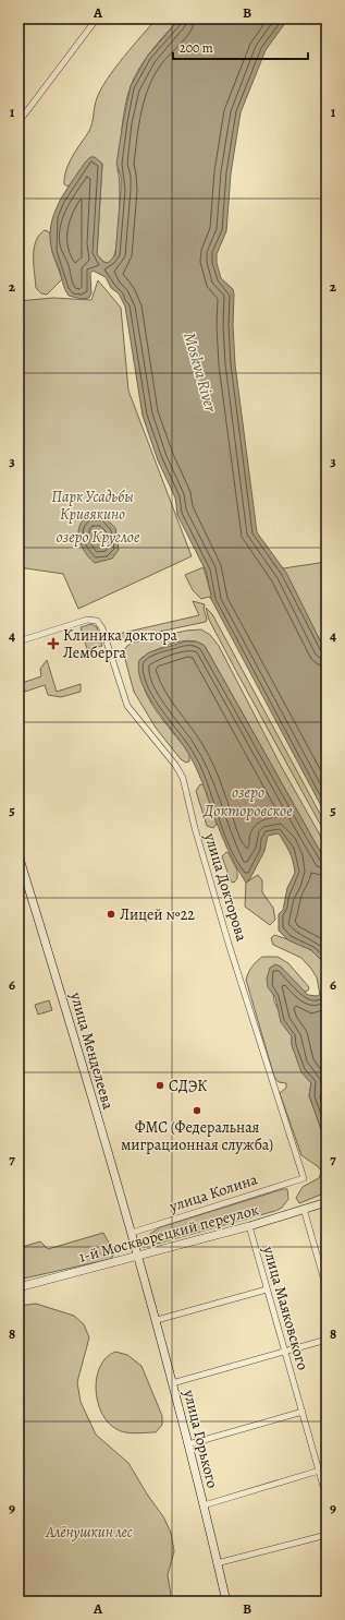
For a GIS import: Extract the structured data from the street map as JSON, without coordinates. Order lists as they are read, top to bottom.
{
  "streets": {
    "main road": ["улица Менделеева", "1-й Москворецкий переулок", "улица Горького"],
    "street": ["улица Докторова", "улица Колина", "улица Маяковского"]
  },
  "crossings": [
    ["улица Докторова", "улица Колина"],
    ["улица Менделеева", "улица Колина"],
    ["улица Менделеева", "1-й Москворецкий переулок"],
    ["улица Менделеева", "улица Горького"],
    ["1-й Москворецкий переулок", "улица Маяковского"],
    ["1-й Москворецкий переулок", "улица Горького"]
  ],
  "water": ["Moskva River", "озеро Круглое", "озеро Докторовское"],
  "parks": ["Парк Усадьбы Кривякино", "Алёнушкин лес"],
  "places": {
    "health": ["Клиника доктора Лемберга"],
    "other": ["Лицей №22", "СДЭК", "ФМС (Федеральная миграционная служба)"]
  },
  "scale_bar": "200 m",
  "grid": {
    "columns": ["A", "B"],
    "rows": [
      "1",
      "2",
      "3",
      "4",
      "5",
      "6",
      "7",
      "8",
      "9"
    ]
  }
}
